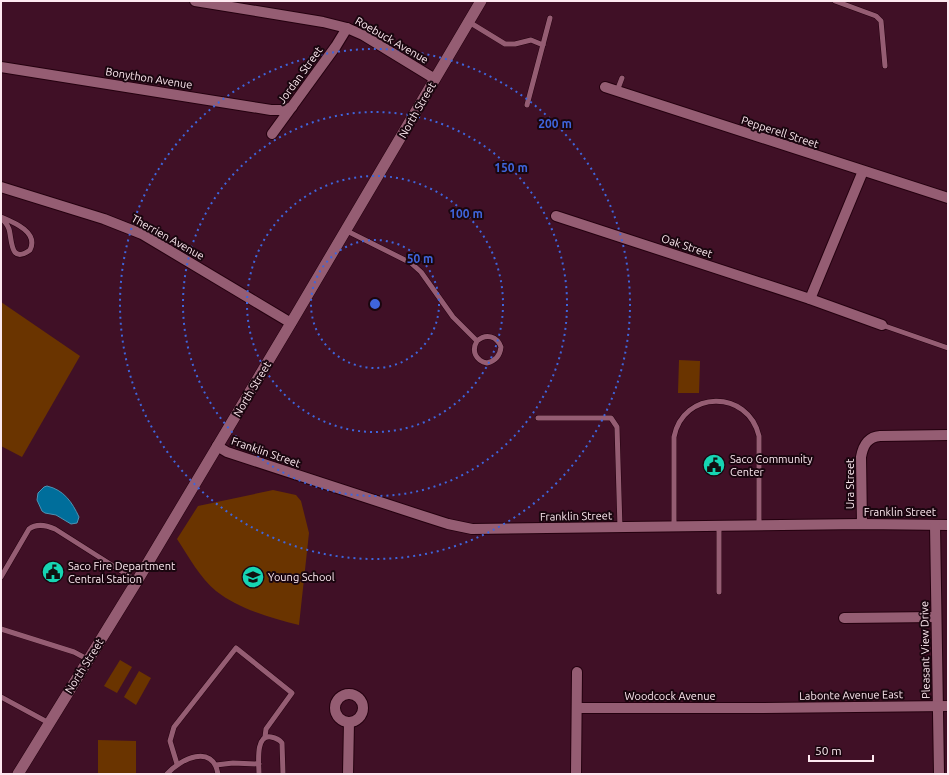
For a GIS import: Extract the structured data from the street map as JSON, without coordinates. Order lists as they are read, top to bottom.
{
  "streets": {
    "main road": ["North Street"],
    "street": [
      "Roebuck Avenue",
      "Jordan Street",
      "Bonython Avenue",
      "Pepperell Street",
      "Therrien Avenue",
      "Oak Street",
      "Franklin Street",
      "Ura Street",
      "Pleasant View Drive",
      "Labonte Avenue East",
      "Woodcock Avenue"
    ]
  },
  "crossings": [
    ["Roebuck Avenue", "Jordan Street"],
    ["Roebuck Avenue", "North Street"],
    ["Jordan Street", "Bonython Avenue"],
    ["North Street", "Therrien Avenue"],
    ["North Street", "Franklin Street"],
    ["Franklin Street", "Ura Street"],
    ["Franklin Street", "Pleasant View Drive"],
    ["Pleasant View Drive", "Labonte Avenue East"],
    ["Labonte Avenue East", "Woodcock Avenue"]
  ],
  "places": {
    "public building": ["Saco Community Center", "Saco Fire Department Central Station"],
    "school or university": ["Young School"]
  },
  "scale_bar": "50 m",
  "rings": [
    "200 m",
    "150 m",
    "100 m",
    "50 m"
  ]
}
